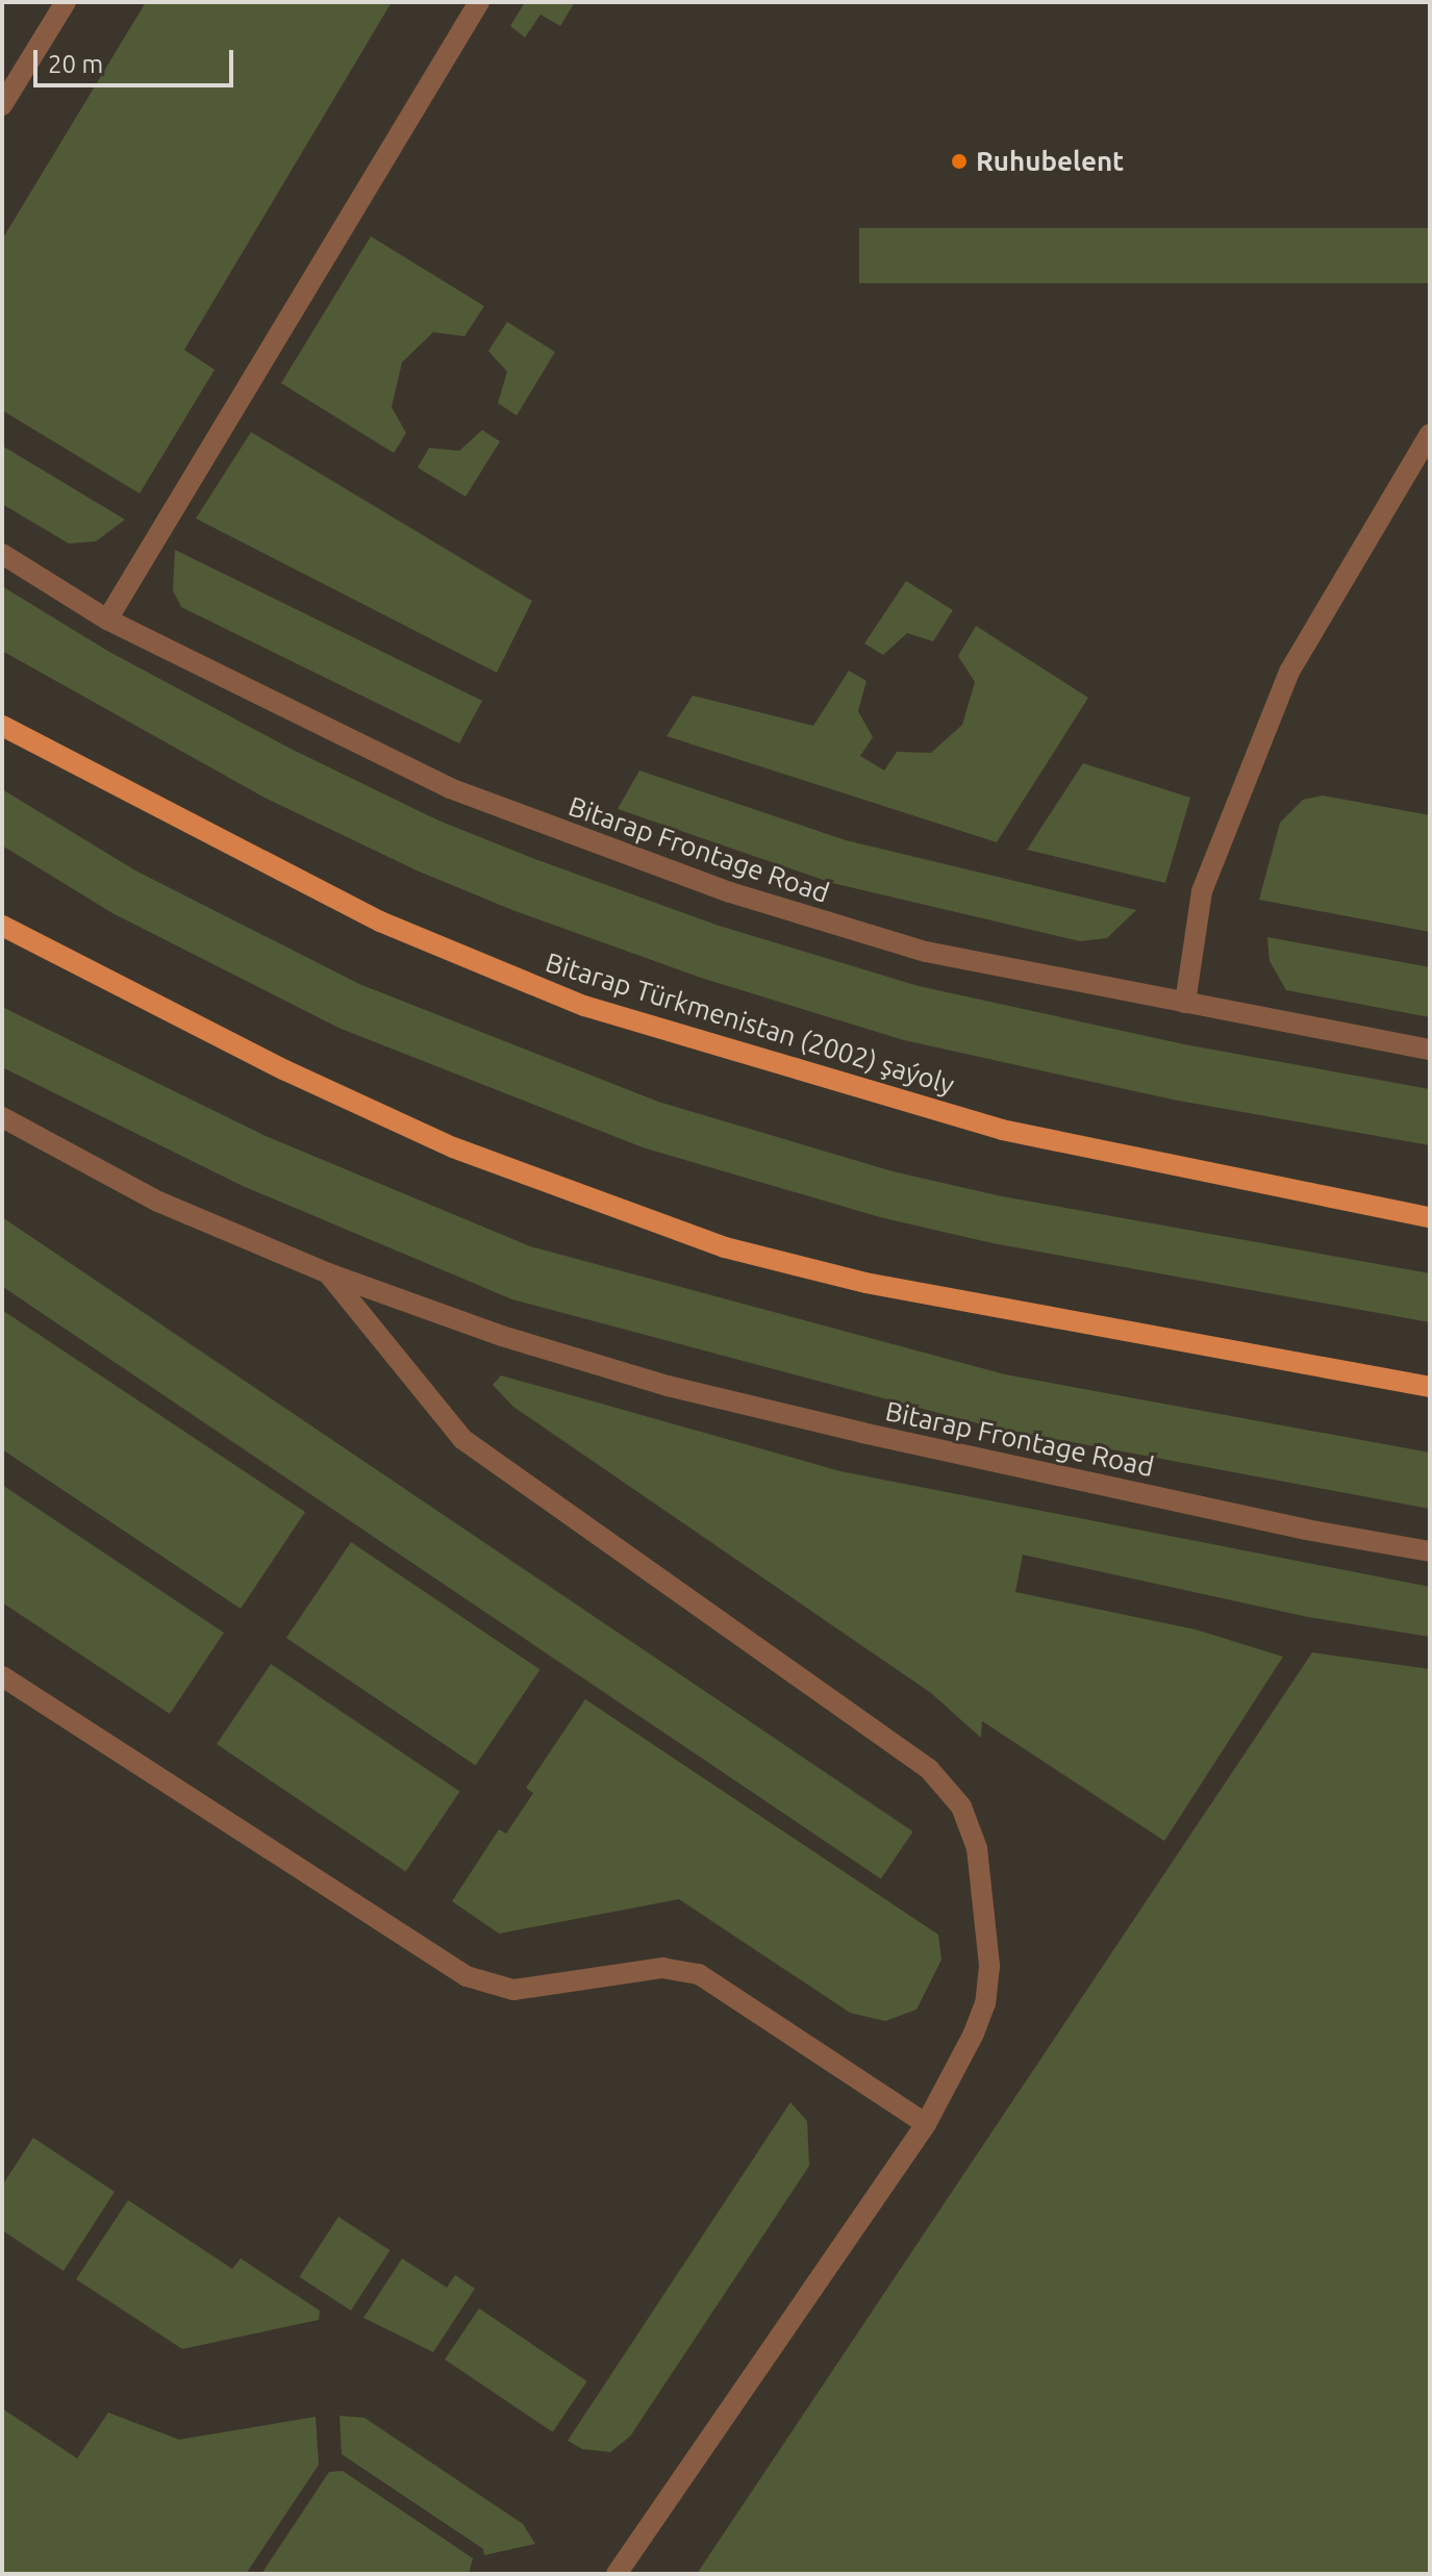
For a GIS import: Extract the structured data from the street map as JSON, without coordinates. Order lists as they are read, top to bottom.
{
  "streets": {
    "main road": ["Bitarap Türkmenistan (2002) şaýoly"],
    "street": ["Bitarap Frontage Road"]
  },
  "places": ["Ruhubelent"],
  "scale_bar": "20 m"
}
